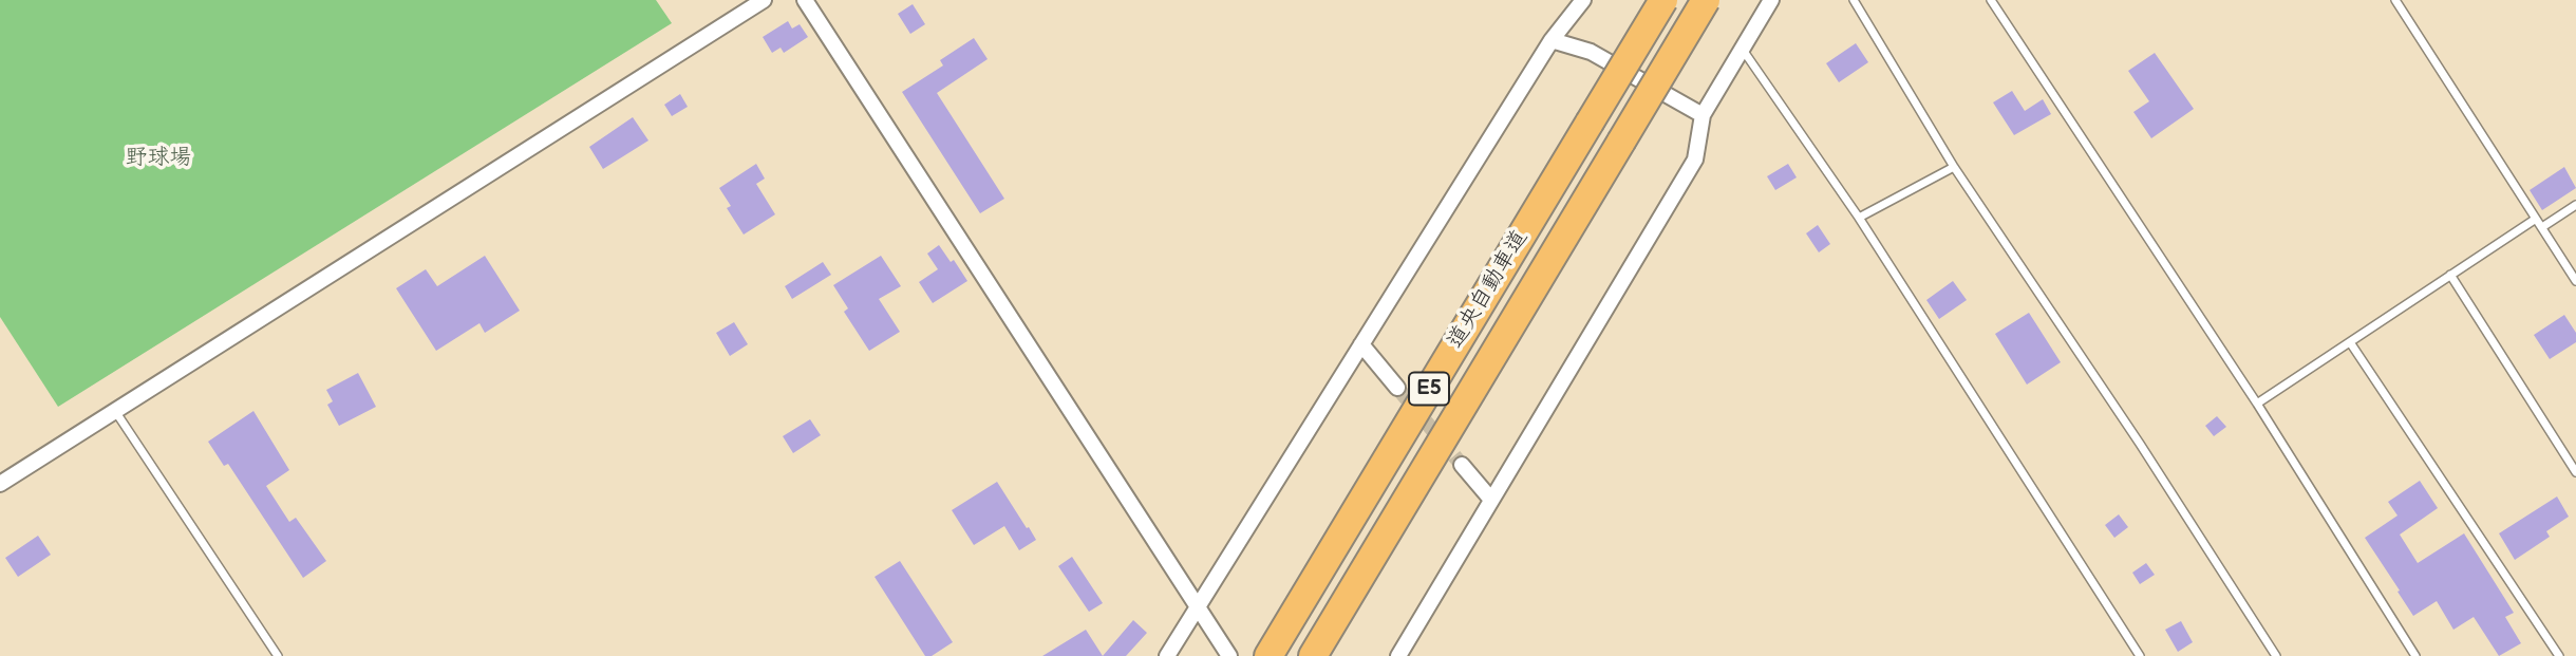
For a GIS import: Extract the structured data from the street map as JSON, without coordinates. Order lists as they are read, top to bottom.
{
  "streets": {
    "highway": ["道央自動車道", "E5"]
  },
  "parks": ["野球場"]
}
